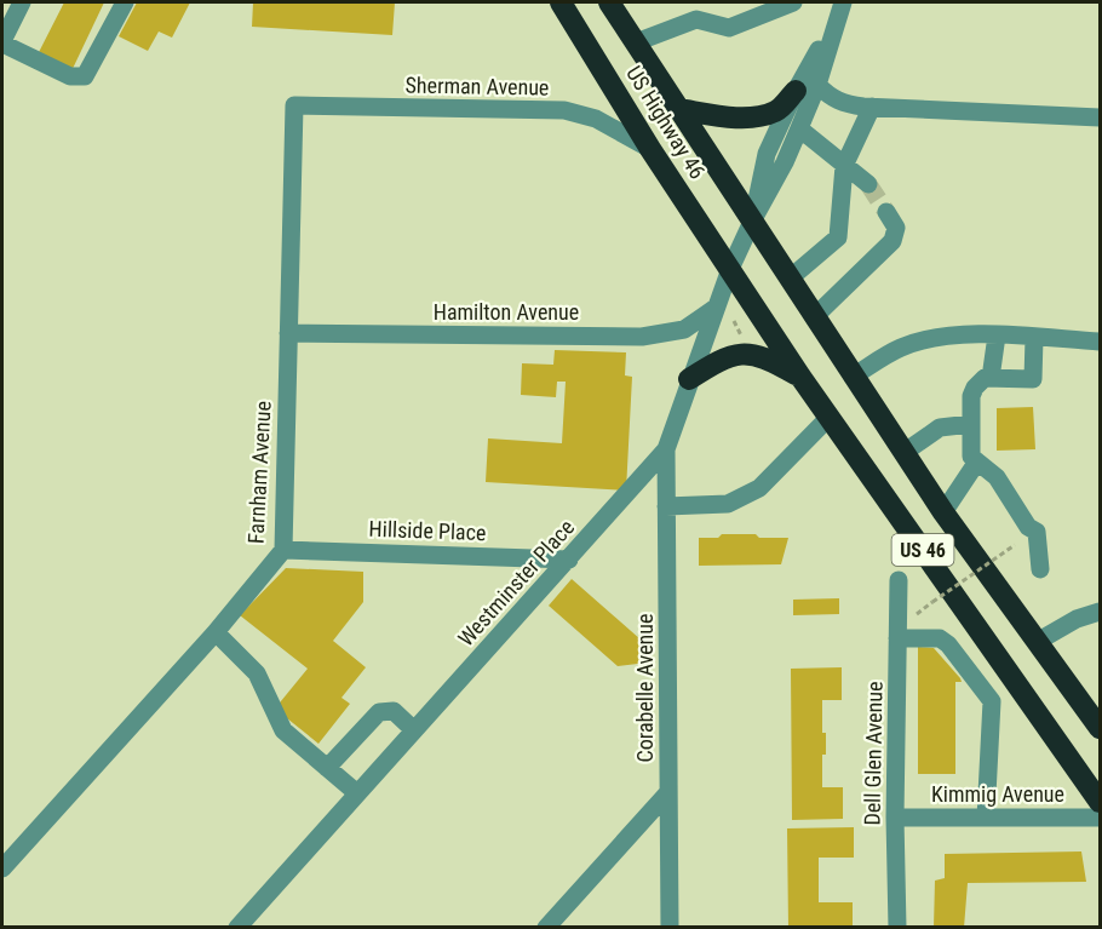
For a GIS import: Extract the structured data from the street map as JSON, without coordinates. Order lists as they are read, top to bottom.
{
  "streets": {
    "highway": ["US Highway 46", "US 46"],
    "street": [
      "Sherman Avenue",
      "Hamilton Avenue",
      "Farnham Avenue",
      "Hillside Place",
      "Westminster Place",
      "Corabelle Avenue",
      "Dell Glen Avenue",
      "Kimmig Avenue"
    ]
  },
  "crossings": [
    ["Sherman Avenue", "US Highway 46"],
    ["Sherman Avenue", "Farnham Avenue"],
    ["US Highway 46", "US 46"],
    ["US Highway 46", "Westminster Place"],
    ["Hamilton Avenue", "Farnham Avenue"],
    ["Hamilton Avenue", "Westminster Place"],
    ["Farnham Avenue", "Hillside Place"],
    ["Hillside Place", "Westminster Place"],
    ["US 46", "Westminster Place"],
    ["Westminster Place", "Corabelle Avenue"],
    ["Dell Glen Avenue", "Kimmig Avenue"]
  ]
}
